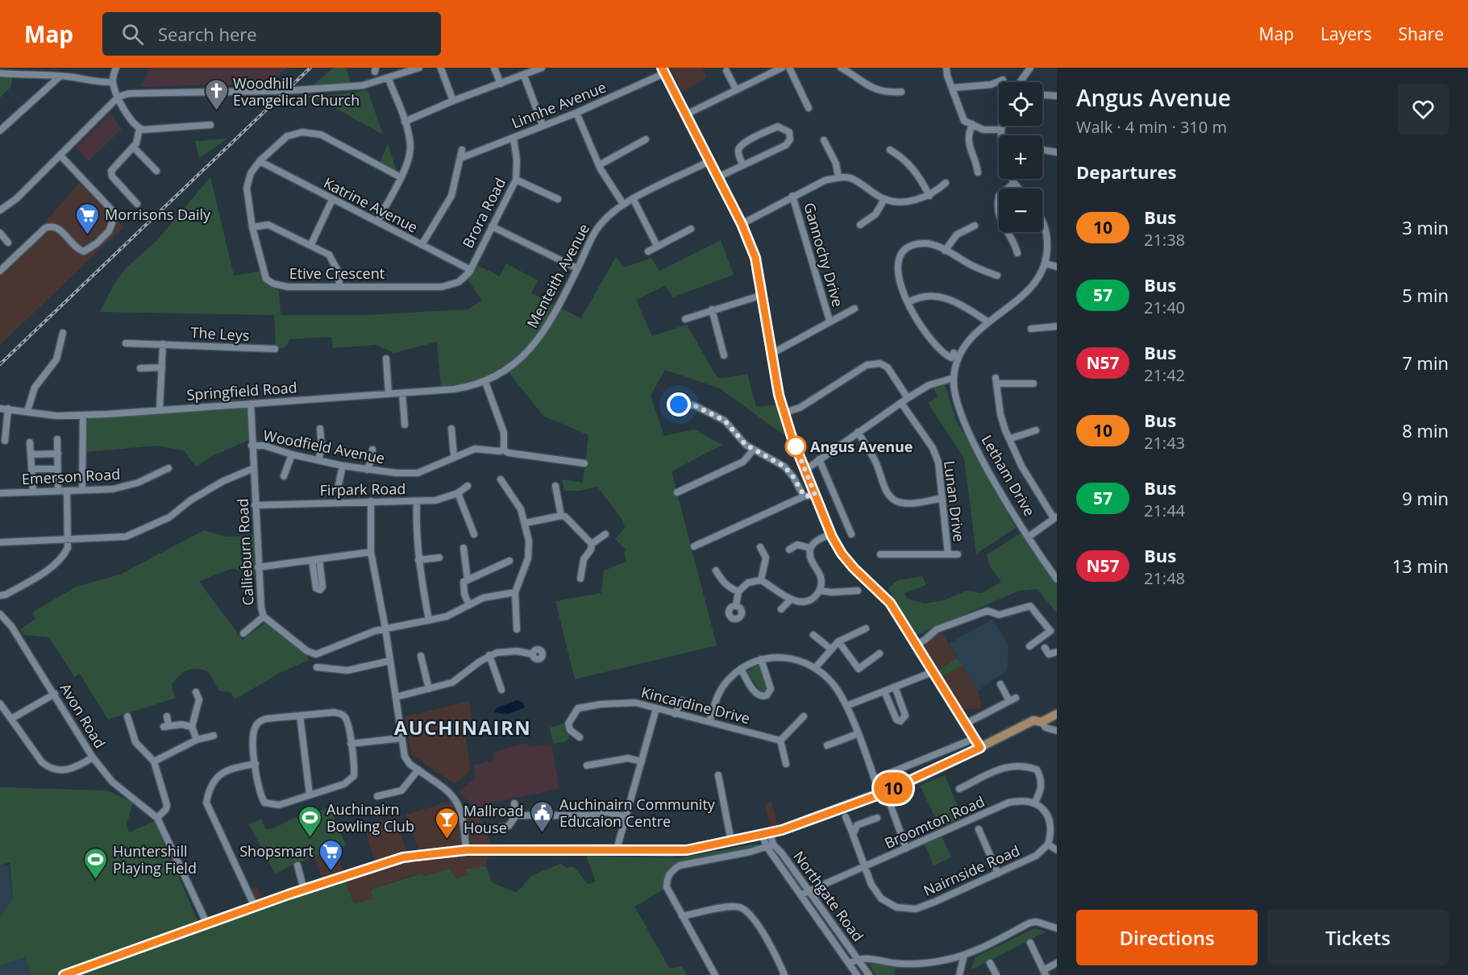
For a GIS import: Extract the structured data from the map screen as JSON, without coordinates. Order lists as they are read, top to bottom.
{
  "streets": {
    "street": [
      "Linnhe Avenue",
      "Katrine Avenue",
      "Brora Road",
      "Gannochy Drive",
      "Etive Crescent",
      "Menteith Avenue",
      "The Leys",
      "Springfield Road",
      "Woodfield Avenue",
      "Letham Drive",
      "Emerson Road",
      "Firpark Road",
      "Lunan Drive",
      "Callieburn Road",
      "Kincardine Drive",
      "Avon Road",
      "Broomton Road",
      "Nairnside Road",
      "Northgate Road"
    ]
  },
  "crossings": [
    ["Linnhe Avenue", "Katrine Avenue"],
    ["Linnhe Avenue", "Brora Road"],
    ["Katrine Avenue", "Brora Road"],
    ["Katrine Avenue", "Etive Crescent"],
    ["Brora Road", "Etive Crescent"],
    ["Menteith Avenue", "Springfield Road"],
    ["Springfield Road", "Callieburn Road"],
    ["Woodfield Avenue", "Callieburn Road"],
    ["Firpark Road", "Callieburn Road"],
    ["Broomton Road", "Nairnside Road"],
    ["Broomton Road", "Northgate Road"]
  ],
  "districts": ["AUCHINAIRN"],
  "places": {
    "church": ["Woodhill Evangelical Church"],
    "supermarket": ["Morrisons Daily", "Shopsmart"],
    "other": ["Angus Avenue"],
    "public building": ["Auchinairn Community Educaion Centre"],
    "sports": ["Auchinairn Bowling Club", "Huntershill Playing Field"],
    "bar": ["Mallroad House"]
  },
  "lines": ["bus line 10"],
  "page": {
    "header": "Map",
    "search": "Search here",
    "nav": ["Map", "Layers", "Share"],
    "on_map": "10",
    "heading": [
      ["Angus Avenue", "Walk · 4 min · 310 m"],
      "Departures"
    ],
    "map_buttons": ["+", "−"],
    "list": [
      {
        "mark": "10",
        "name": "Bus",
        "note": "21:38",
        "value": "3 min"
      },
      {
        "mark": "57",
        "name": "Bus",
        "note": "21:40",
        "value": "5 min"
      },
      {
        "mark": "N57",
        "name": "Bus",
        "note": "21:42",
        "value": "7 min"
      },
      {
        "mark": "10",
        "name": "Bus",
        "note": "21:43",
        "value": "8 min"
      },
      {
        "mark": "57",
        "name": "Bus",
        "note": "21:44",
        "value": "9 min"
      },
      {
        "mark": "N57",
        "name": "Bus",
        "note": "21:48",
        "value": "13 min"
      }
    ],
    "buttons": ["Directions", "Tickets"]
  }
}
